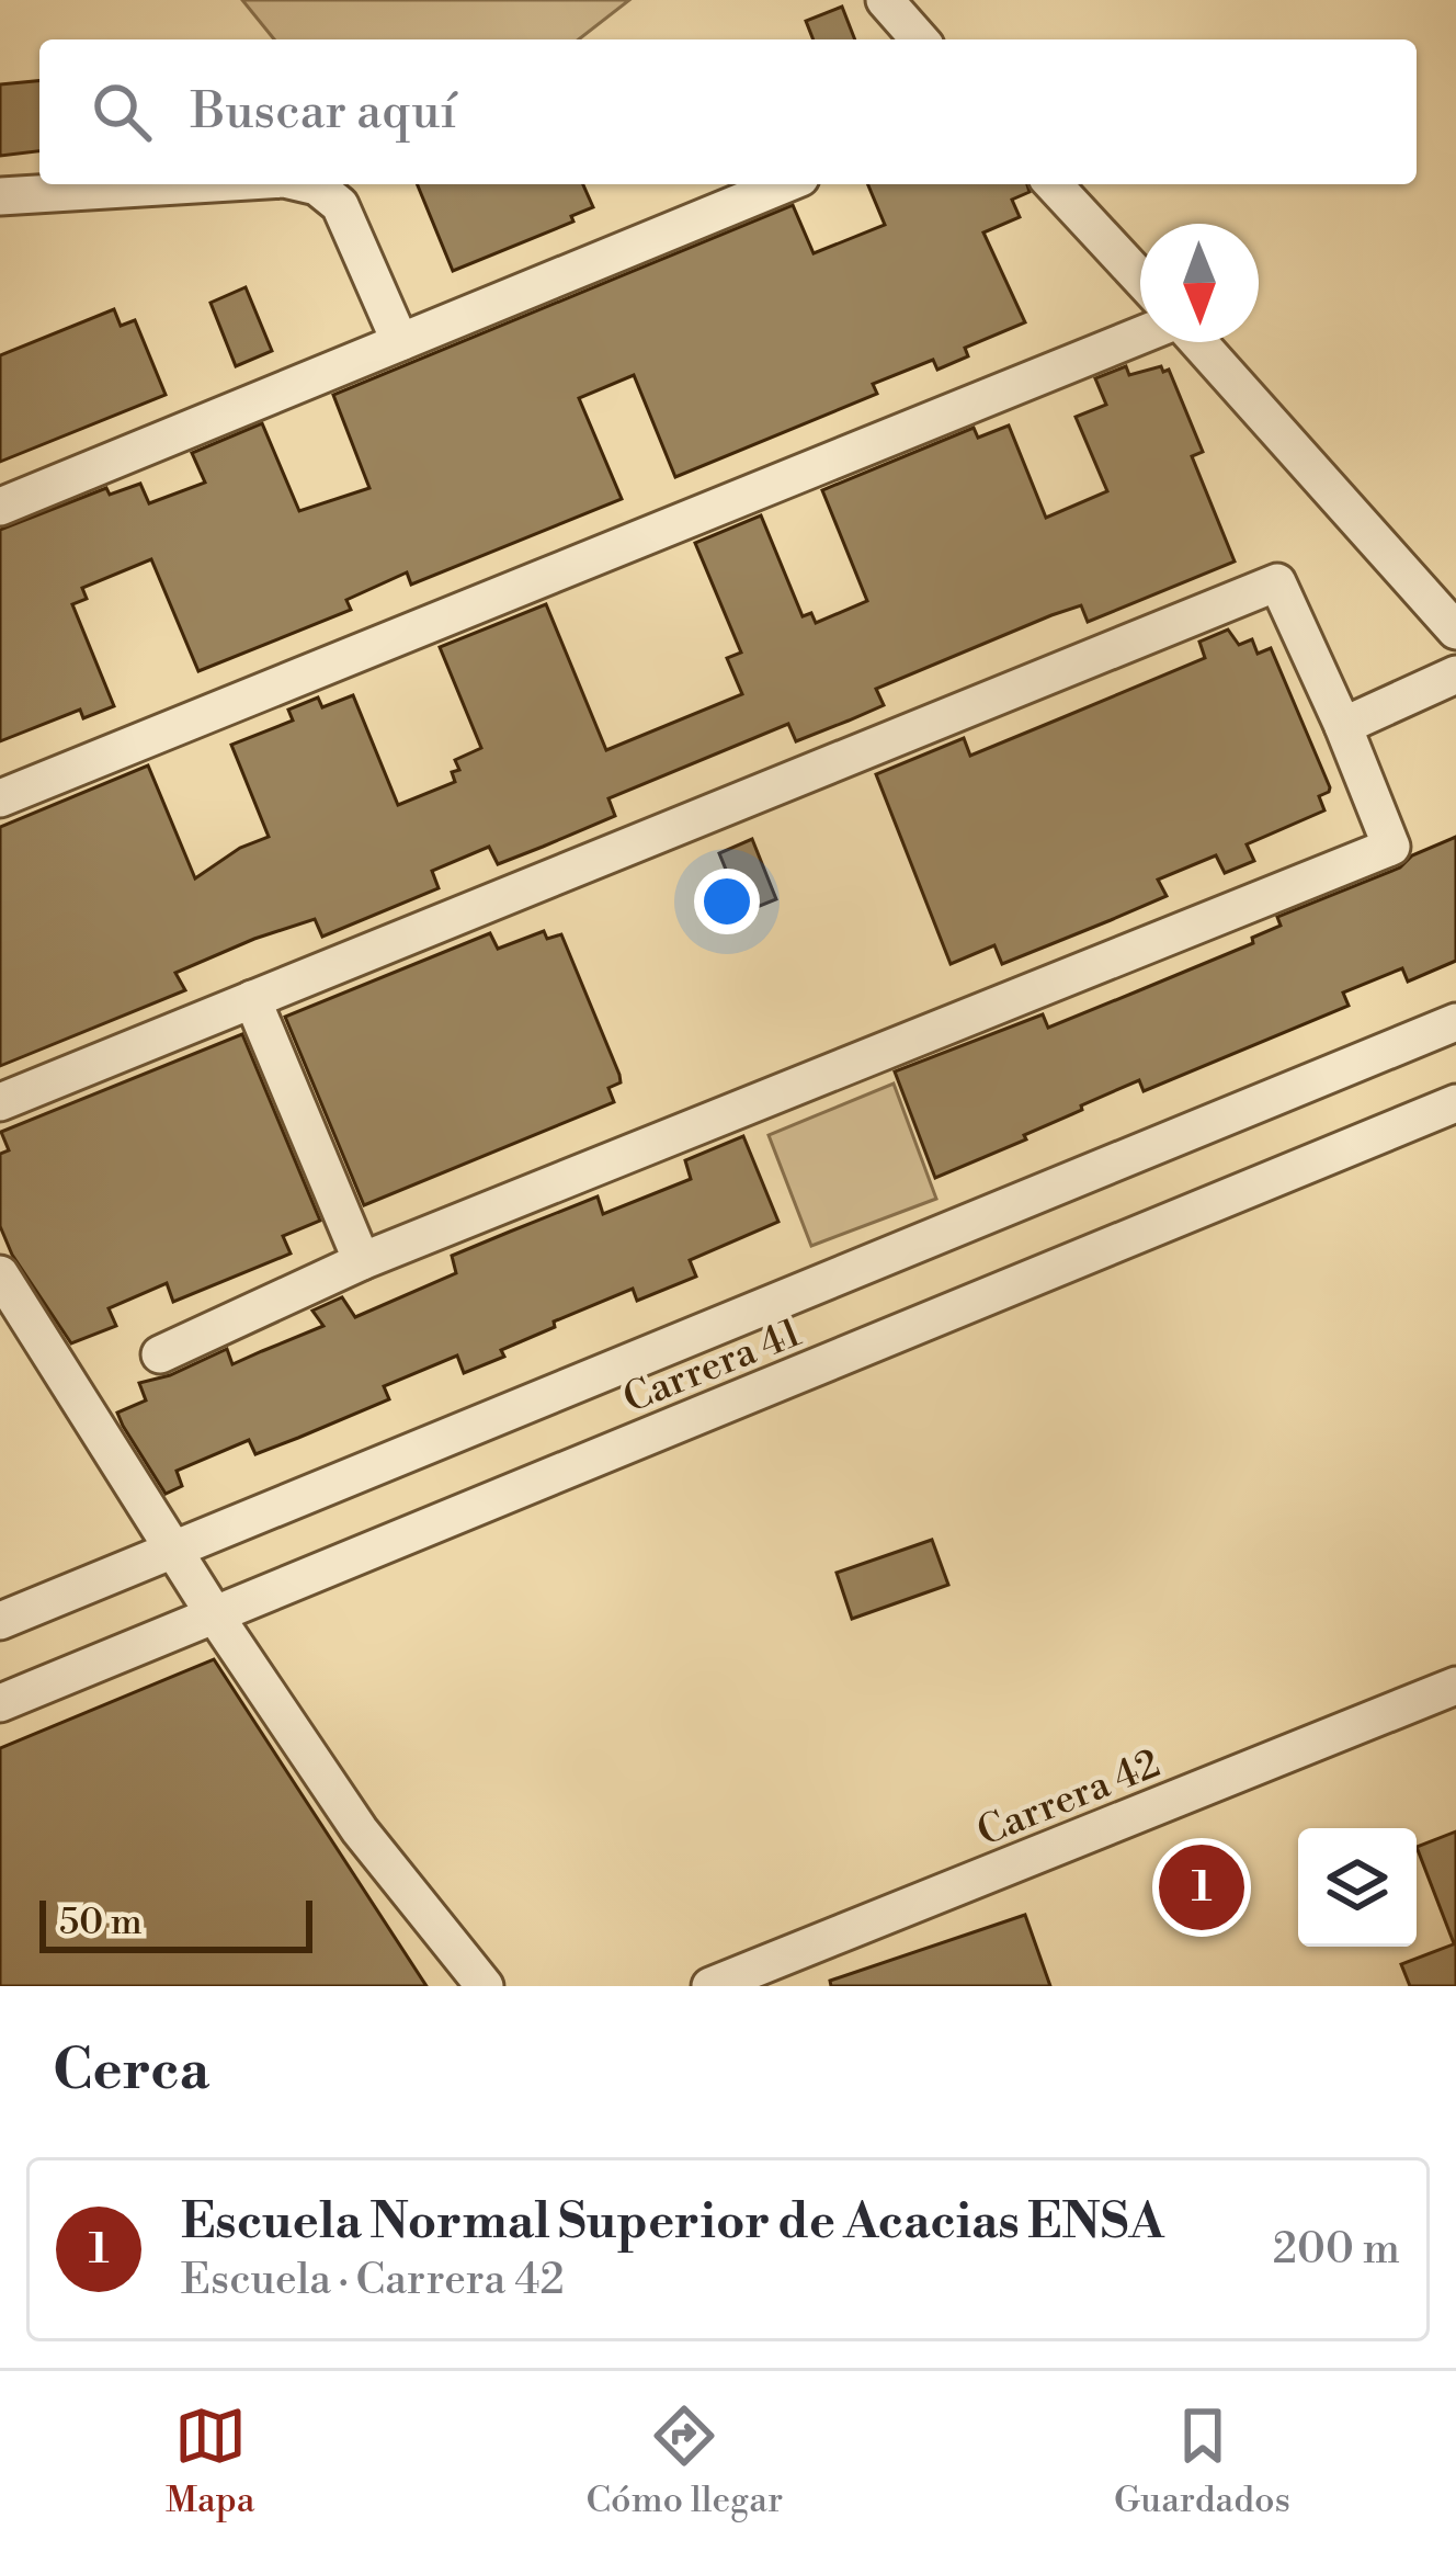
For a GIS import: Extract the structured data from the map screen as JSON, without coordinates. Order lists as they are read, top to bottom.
{
  "streets": {
    "street": ["Carrera 41", "Carrera 42"]
  },
  "scale_bar": "50 m",
  "north": "bottom",
  "page": {
    "search": "Buscar aquí",
    "pins": "1",
    "scale": "50 m",
    "heading": "Cerca",
    "list": [
      {
        "mark": "1",
        "name": "Escuela Normal Superior de Acacias ENSA",
        "note": "Escuela · Carrera 42",
        "value": "200 m"
      }
    ],
    "nav": ["Mapa", "Cómo llegar", "Guardados"]
  }
}
